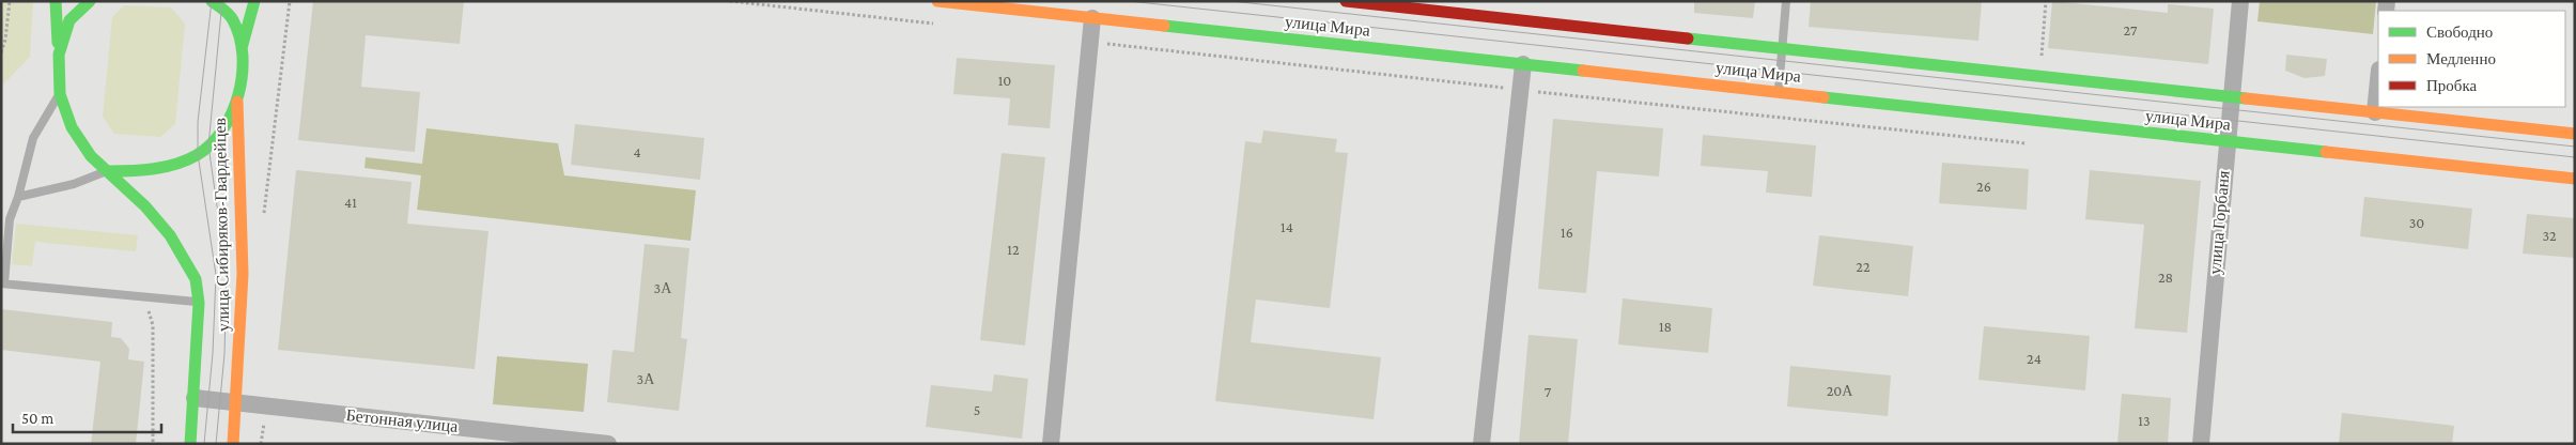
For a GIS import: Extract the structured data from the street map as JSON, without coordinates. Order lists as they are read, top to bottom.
{
  "streets": {
    "street": [
      "улица Мира",
      "улица Горбаня",
      "улица Сибиряков-Гвардейцев",
      "Бетонная улица"
    ]
  },
  "crossings": [
    ["улица Мира", "улица Горбаня"],
    ["улица Сибиряков-Гвардейцев", "Бетонная улица"]
  ],
  "house_numbers": [
    "27",
    "10",
    "4",
    "26",
    "41",
    "30",
    "14",
    "16",
    "32",
    "12",
    "22",
    "28",
    "3А",
    "18",
    "24",
    "3А",
    "20А",
    "7",
    "5",
    "13"
  ],
  "legend": ["Свободно", "Медленно", "Пробка"],
  "scale_bar": "50 m"
}
